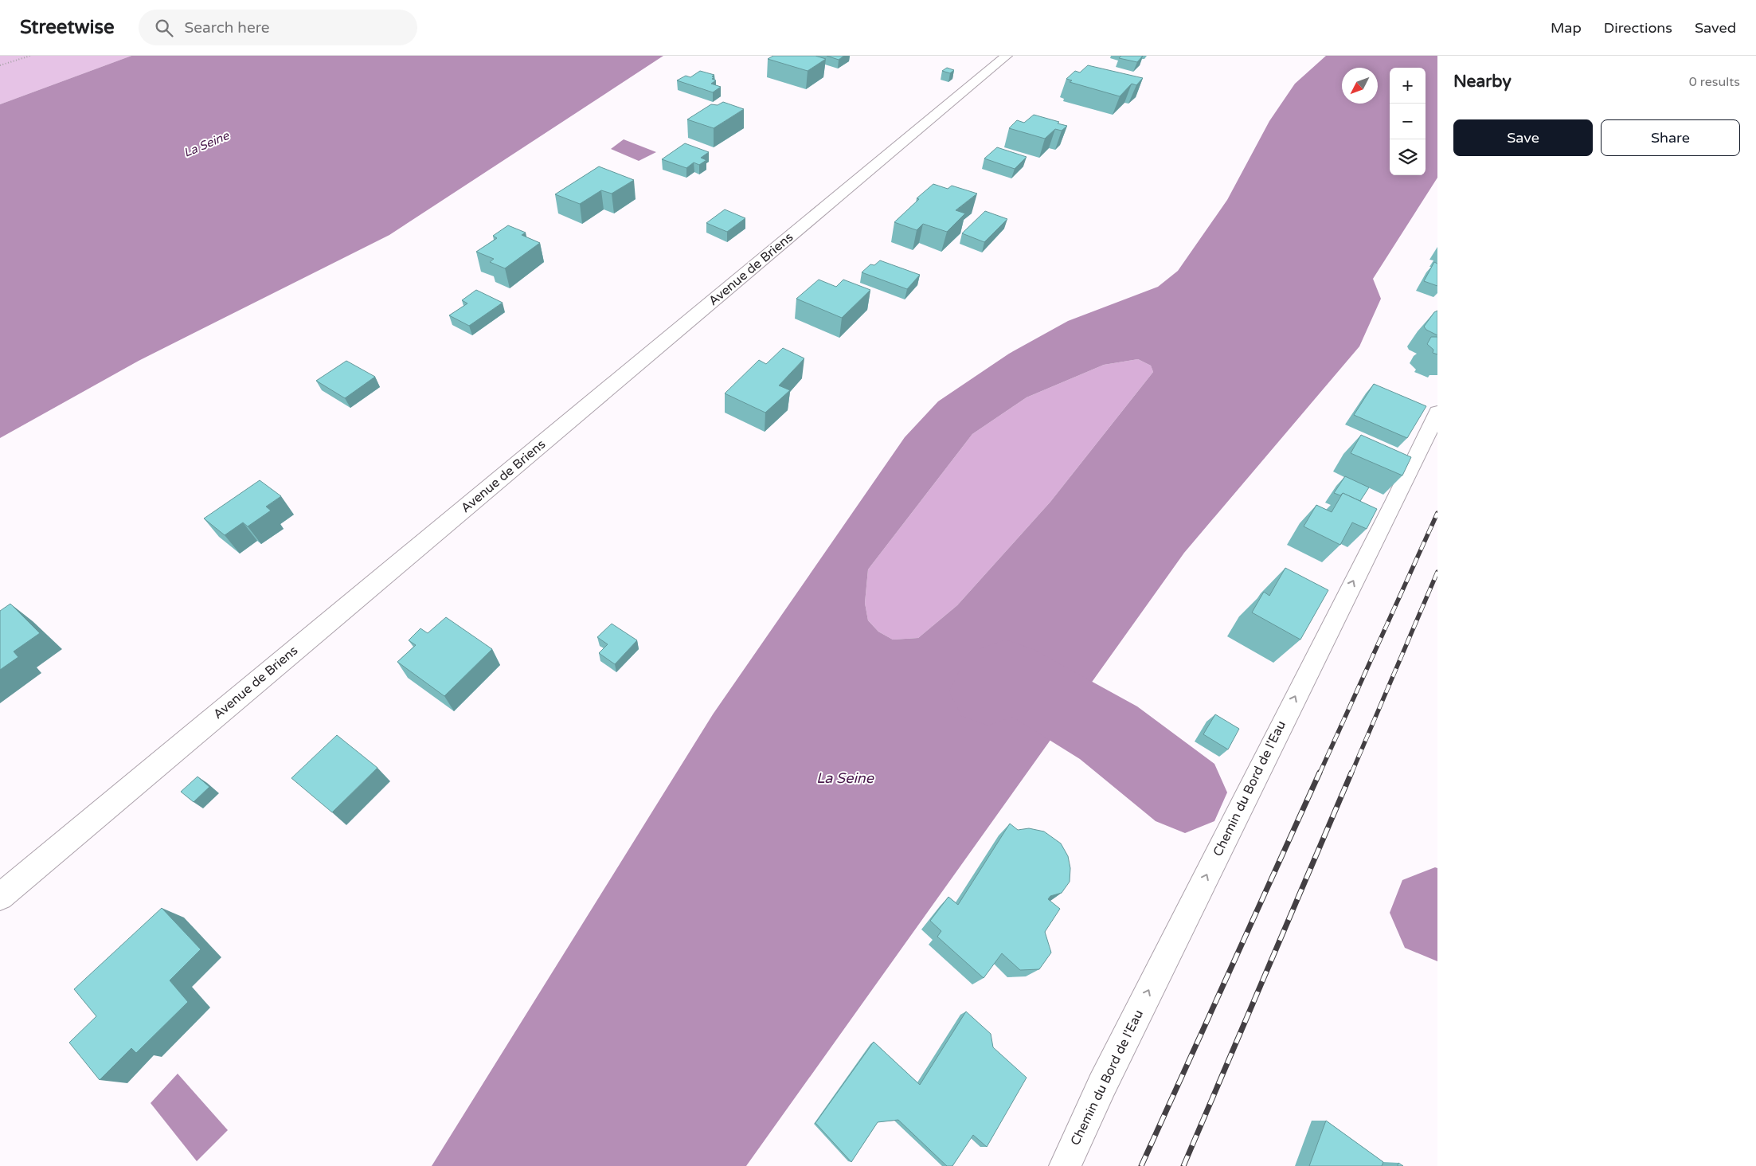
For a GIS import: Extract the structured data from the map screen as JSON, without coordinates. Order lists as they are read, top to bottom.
{
  "streets": {
    "street": ["Avenue de Briens", "Chemin du Bord de l'Eau"]
  },
  "one_way": ["Chemin du Bord de l'Eau"],
  "water": ["La Seine"],
  "north": "bottom left",
  "page": {
    "header": "Streetwise",
    "search": "Search here",
    "nav": ["Map", "Directions", "Saved"],
    "heading": ["Nearby", "0 results"],
    "map_buttons": ["+", "−"],
    "buttons": ["Save", "Share"]
  }
}
